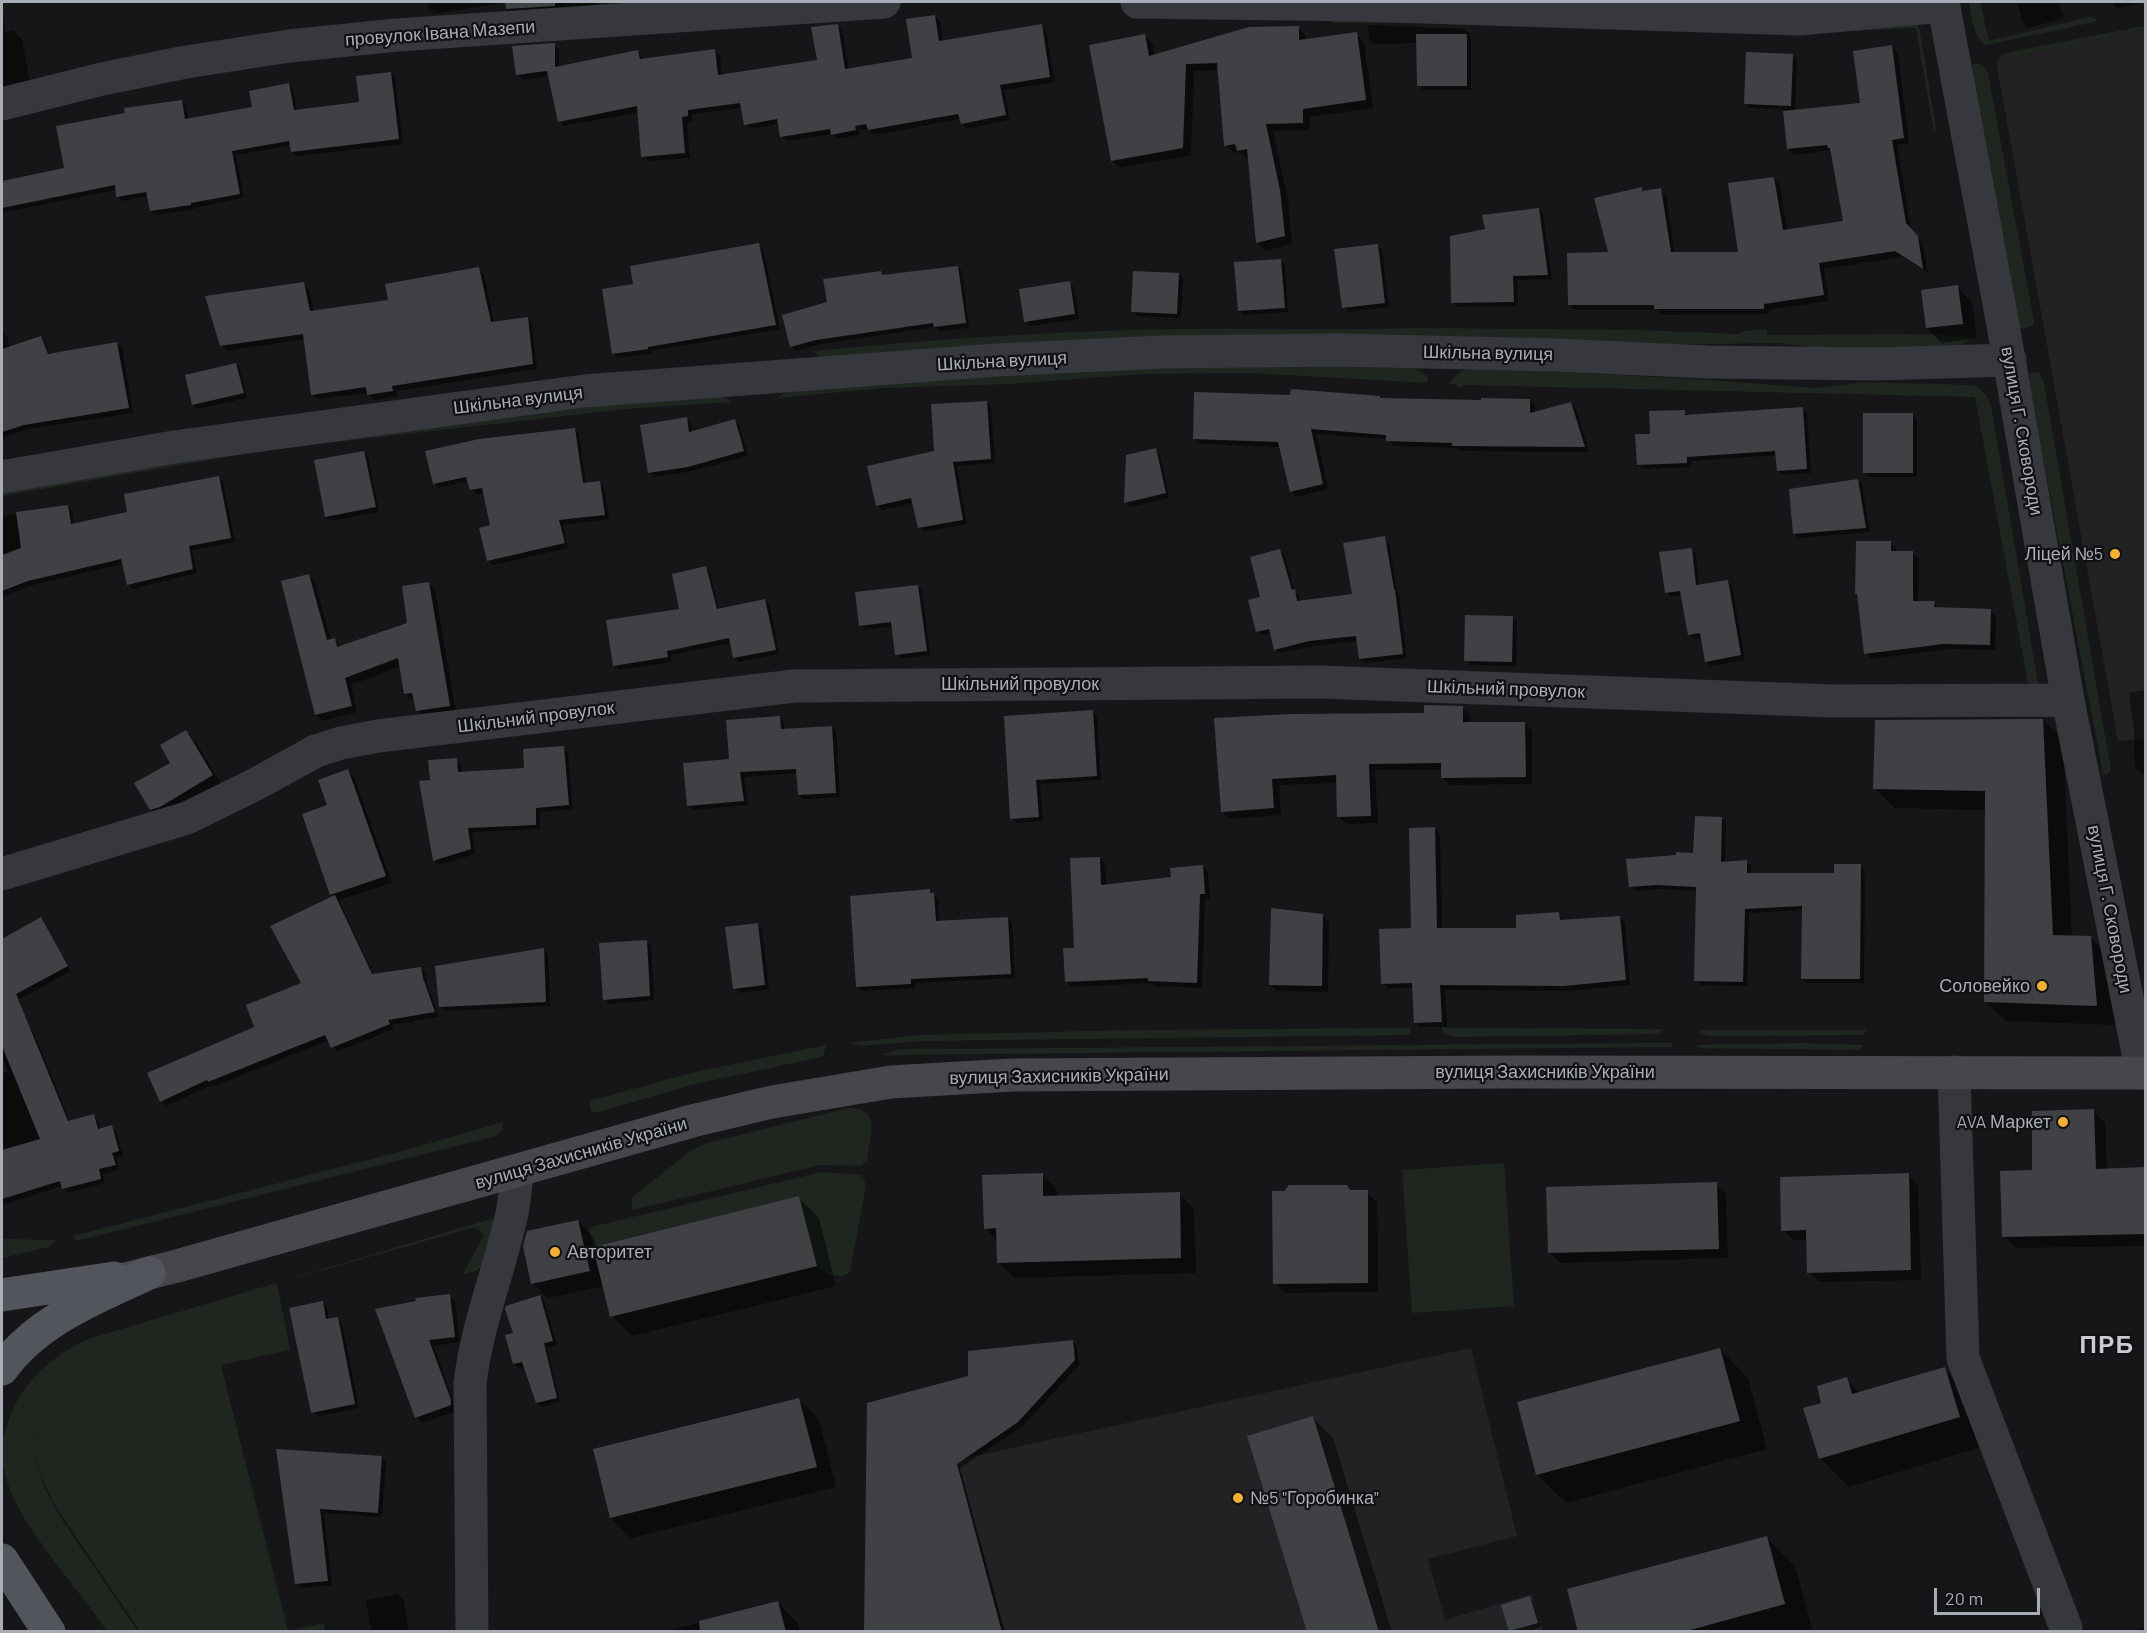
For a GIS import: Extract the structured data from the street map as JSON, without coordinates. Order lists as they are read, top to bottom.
{
  "streets": {
    "street": [
      "провулок Івана Мазепи",
      "Шкільна вулиця",
      "вулиця Г. Сковороди",
      "Шкільний провулок",
      "вулиця Захисників України"
    ]
  },
  "crossings": [
    ["Шкільна вулиця", "вулиця Г. Сковороди"],
    ["вулиця Г. Сковороди", "Шкільний провулок"],
    ["вулиця Г. Сковороди", "вулиця Захисників України"]
  ],
  "districts": ["ПРБ"],
  "places": [
    "Ліцей №5",
    "Соловейко",
    "AVA Маркет",
    "Авторитет",
    "№5 \"Горобинка\""
  ],
  "scale_bar": "20 m"
}
